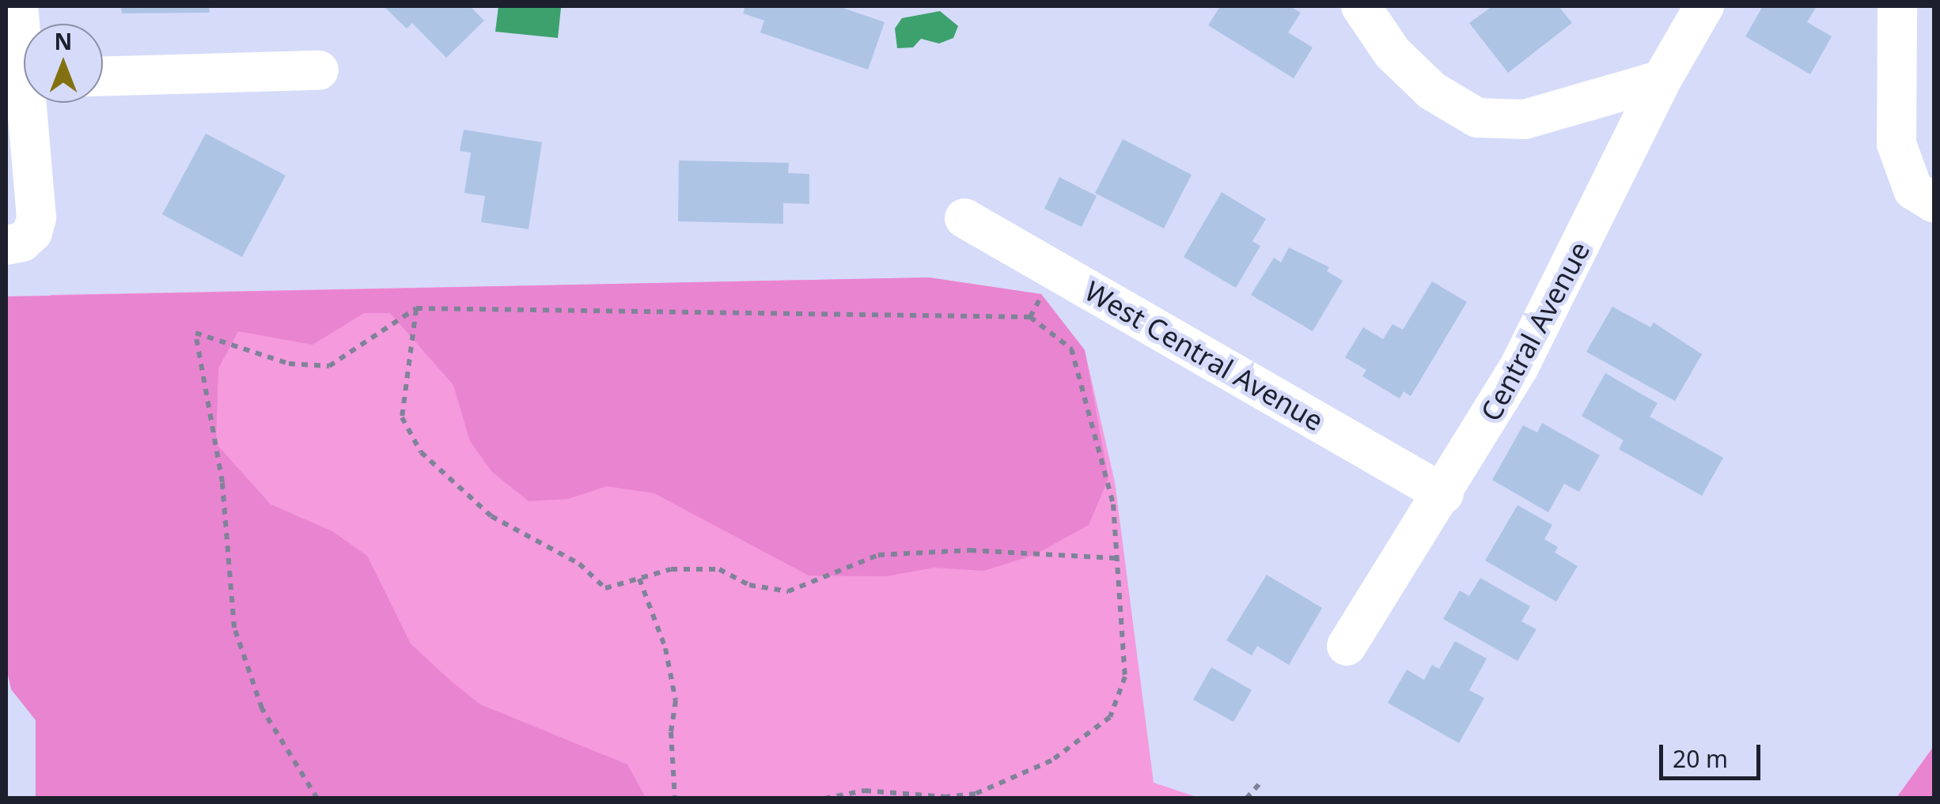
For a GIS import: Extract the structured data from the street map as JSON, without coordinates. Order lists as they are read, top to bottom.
{
  "streets": {
    "street": ["Central Avenue", "West Central Avenue"]
  },
  "crossings": [
    ["Central Avenue", "West Central Avenue"]
  ],
  "scale_bar": "20 m",
  "north": "top"
}
